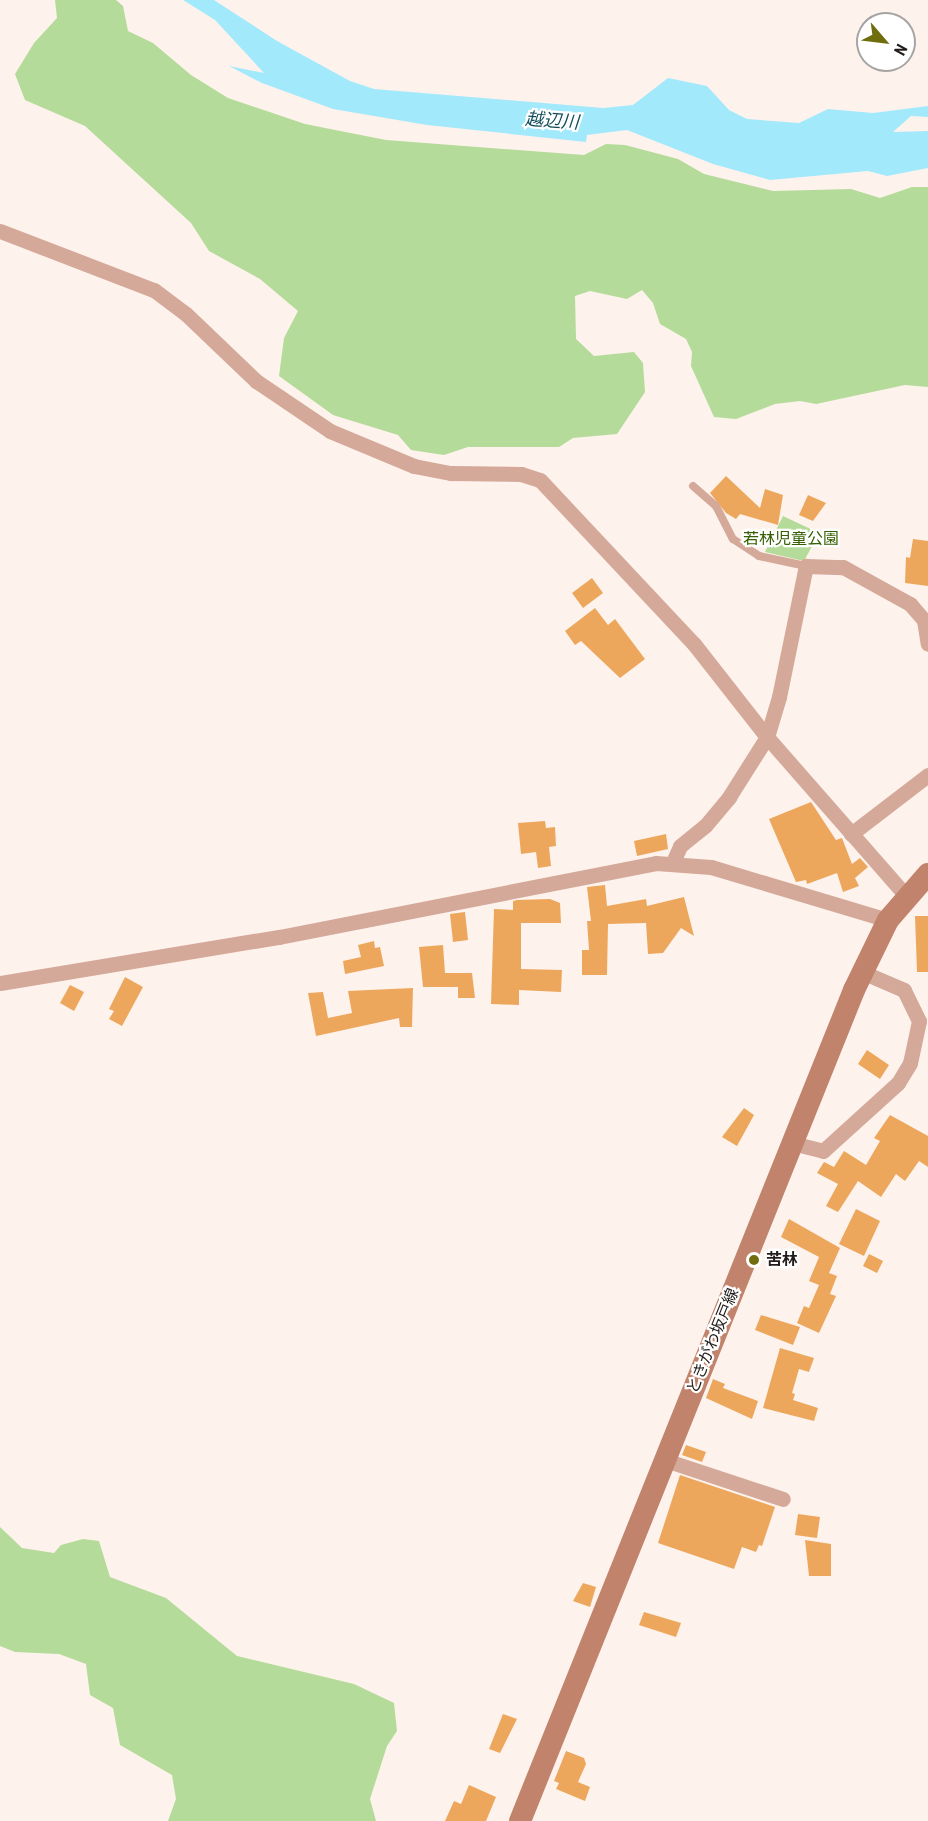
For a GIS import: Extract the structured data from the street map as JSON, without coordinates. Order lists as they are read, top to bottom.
{
  "streets": {
    "main road": ["ときがわ坂戸線"]
  },
  "water": ["越辺川"],
  "parks": ["若林児童公園"],
  "places": ["苦林"],
  "north": "bottom right"
}
